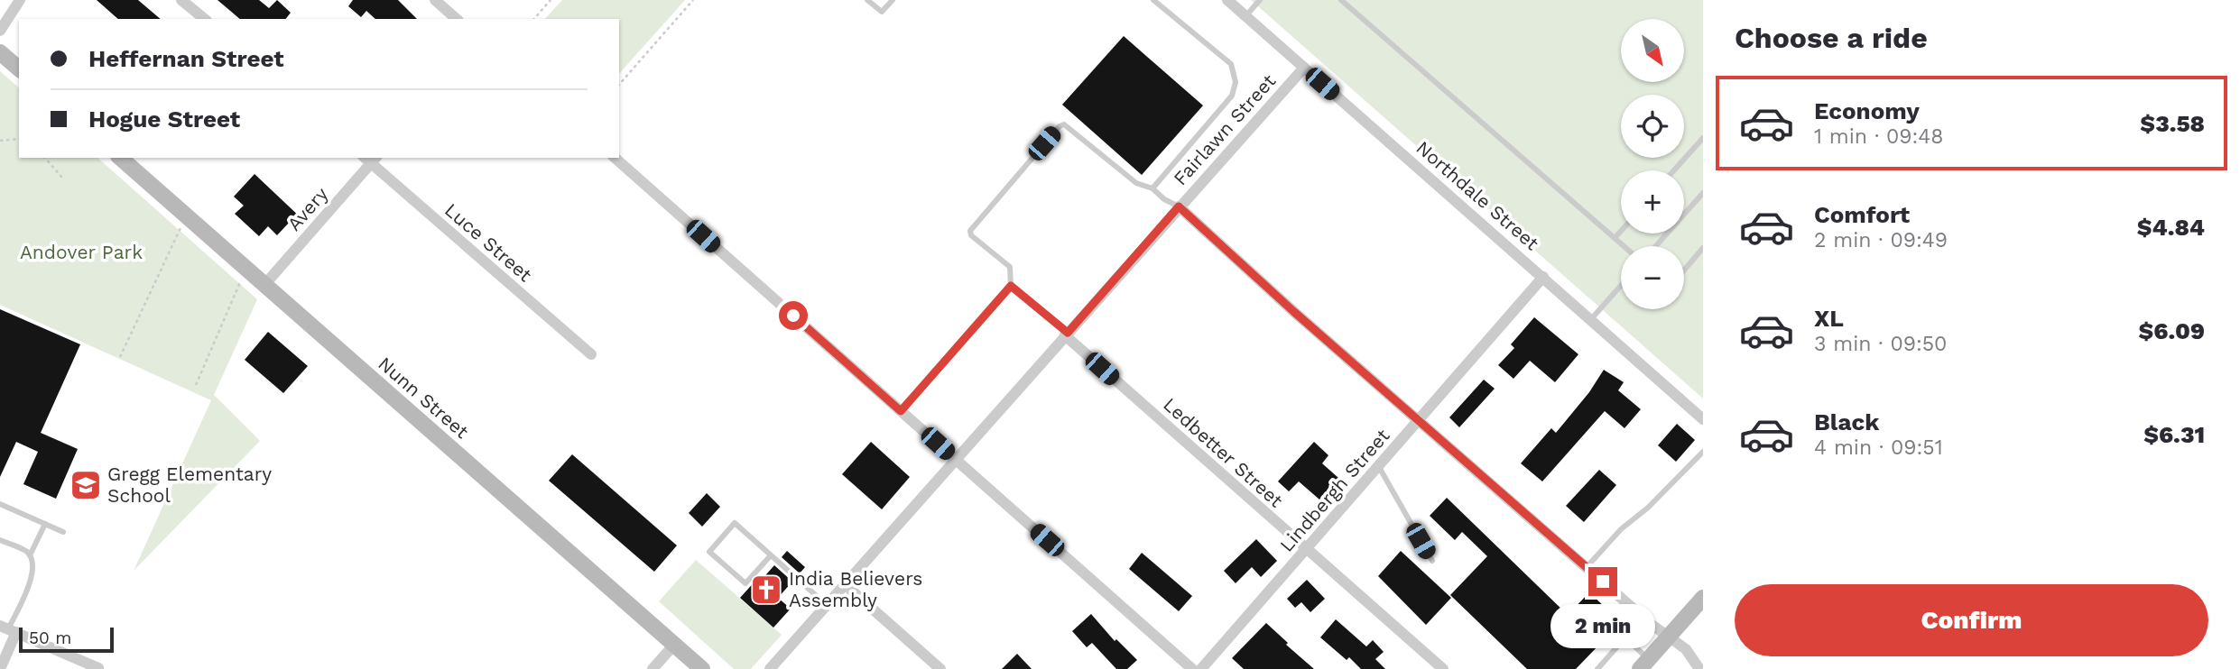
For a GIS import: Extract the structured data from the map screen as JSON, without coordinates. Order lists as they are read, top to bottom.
{
  "streets": {
    "street": [
      "Fairlawn Street",
      "Northdale Street",
      "Avery",
      "Luce Street",
      "Nunn Street",
      "Ledbetter Street",
      "Lindbergh Street"
    ]
  },
  "crossings": [
    ["Fairlawn Street", "Northdale Street"],
    ["Fairlawn Street", "Ledbetter Street"],
    ["Northdale Street", "Lindbergh Street"],
    ["Avery", "Luce Street"],
    ["Avery", "Nunn Street"],
    ["Ledbetter Street", "Lindbergh Street"]
  ],
  "parks": ["Andover Park"],
  "places": {
    "school or university": ["Gregg Elementary School"],
    "church": ["India Believers Assembly"]
  },
  "scale_bar": "50 m",
  "north": "bottom right",
  "page": {
    "heading": "Choose a ride",
    "map_buttons": ["+", "−"],
    "banner": ["Heffernan Street", "Hogue Street"],
    "list": [
      {
        "name": "Economy",
        "note": "1 min · 09:48",
        "value": "$3.58"
      },
      {
        "name": "Comfort",
        "note": "2 min · 09:49",
        "value": "$4.84"
      },
      {
        "name": "XL",
        "note": "3 min · 09:50",
        "value": "$6.09"
      },
      {
        "name": "Black",
        "note": "4 min · 09:51",
        "value": "$6.31"
      }
    ],
    "buttons": "Confirm",
    "bubble": "2 min",
    "scale": "50 m"
  }
}
